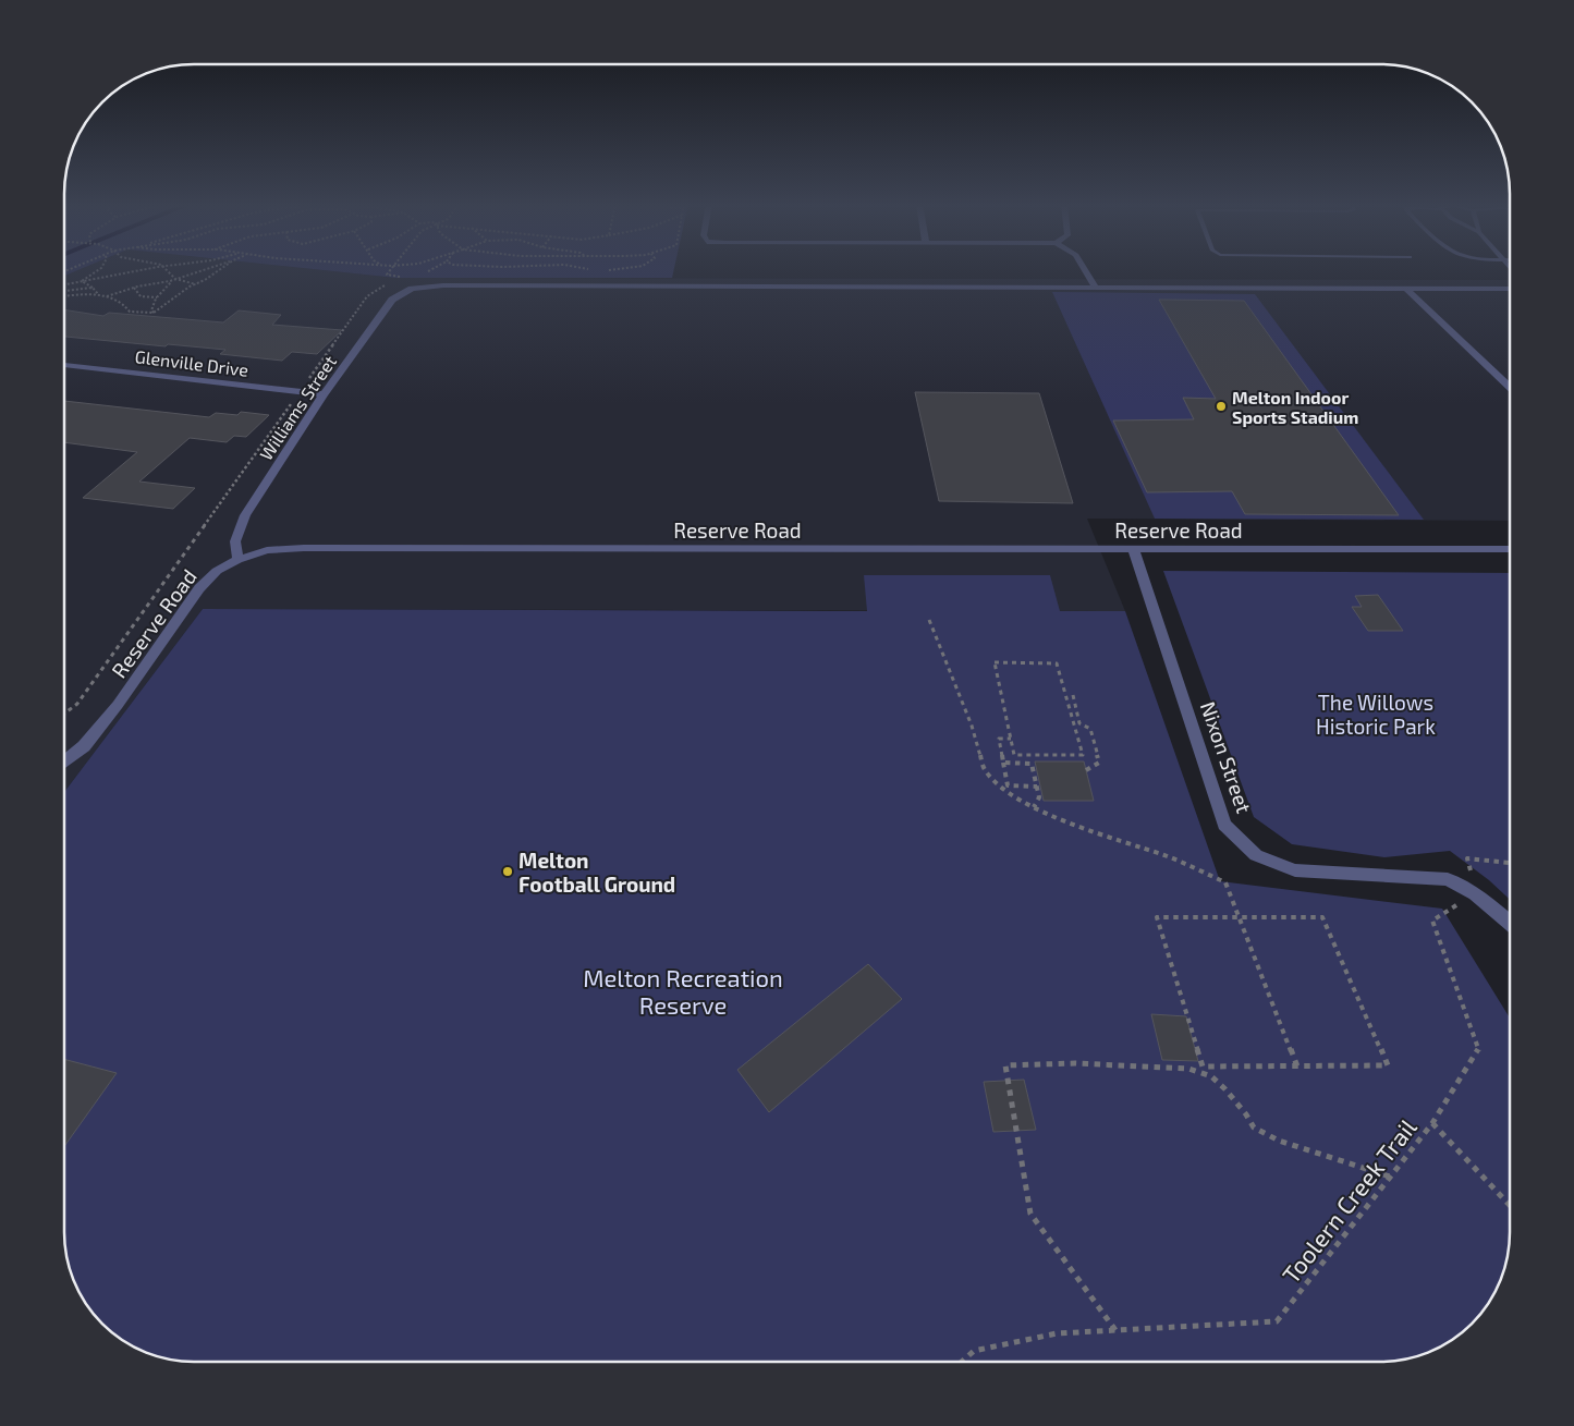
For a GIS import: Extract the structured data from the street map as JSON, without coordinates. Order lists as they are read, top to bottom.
{
  "streets": {
    "street": [
      "Glenville Drive",
      "Williams Street",
      "Reserve Road",
      "Nixon Street"
    ],
    "path": ["Toolern Creek Trail"]
  },
  "crossings": [
    ["Glenville Drive", "Williams Street"],
    ["Williams Street", "Reserve Road"],
    ["Reserve Road", "Nixon Street"],
    ["Nixon Street", "Toolern Creek Trail"]
  ],
  "parks": ["The Willows Historic Park", "Melton Recreation Reserve"],
  "places": ["Melton Indoor Sports Stadium", "Melton Football Ground"]
}
